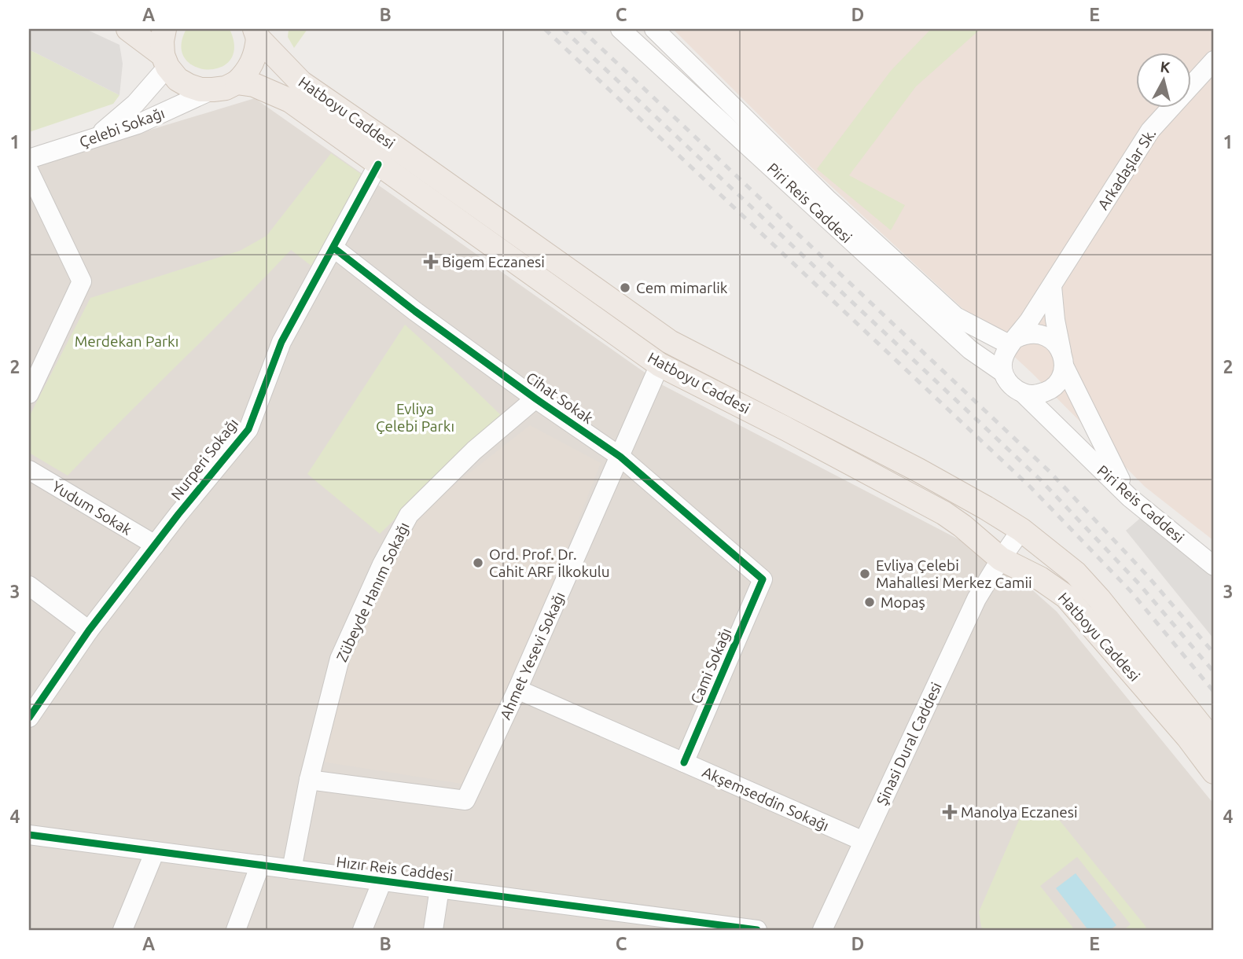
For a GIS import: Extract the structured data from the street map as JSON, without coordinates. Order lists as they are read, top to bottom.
{
  "streets": {
    "main road": ["Hatboyu Caddesi"],
    "street": [
      "Çelebi Sokağı",
      "Arkadaşlar Sk.",
      "Piri Reis Caddesi",
      "Cihat Sokak",
      "Nurperi Sokağı",
      "Yudum Sokak",
      "Zübeyde Hanım Sokağı",
      "Ahmet Yesevi Sokağı",
      "Cami Sokağı",
      "Şinasi Dural Caddesi",
      "Akşemseddin Sokağı",
      "Hızır Reis Caddesi"
    ]
  },
  "crossings": [
    ["Hatboyu Caddesi", "Nurperi Sokağı"],
    ["Hatboyu Caddesi", "Ahmet Yesevi Sokağı"],
    ["Hatboyu Caddesi", "Şinasi Dural Caddesi"],
    ["Arkadaşlar Sk.", "Piri Reis Caddesi"],
    ["Cihat Sokak", "Nurperi Sokağı"],
    ["Cihat Sokak", "Zübeyde Hanım Sokağı"],
    ["Cihat Sokak", "Ahmet Yesevi Sokağı"],
    ["Cihat Sokak", "Cami Sokağı"],
    ["Nurperi Sokağı", "Yudum Sokak"],
    ["Zübeyde Hanım Sokağı", "Ahmet Yesevi Sokağı"],
    ["Zübeyde Hanım Sokağı", "Hızır Reis Caddesi"],
    ["Ahmet Yesevi Sokağı", "Akşemseddin Sokağı"],
    ["Cami Sokağı", "Akşemseddin Sokağı"],
    ["Şinasi Dural Caddesi", "Akşemseddin Sokağı"]
  ],
  "parks": ["Merdekan Parkı", "Evliya Çelebi Parkı"],
  "places": {
    "health": ["Bigem Eczanesi", "Manolya Eczanesi"],
    "other": [
      "Cem mimarlik",
      "Ord. Prof. Dr. Cahit ARF İlkokulu",
      "Evliya Çelebi Mahallesi Merkez Camii",
      "Mopaş"
    ]
  },
  "north": "top",
  "grid": {
    "columns": [
      "A",
      "B",
      "C",
      "D",
      "E"
    ],
    "rows": [
      "1",
      "2",
      "3",
      "4"
    ]
  }
}
